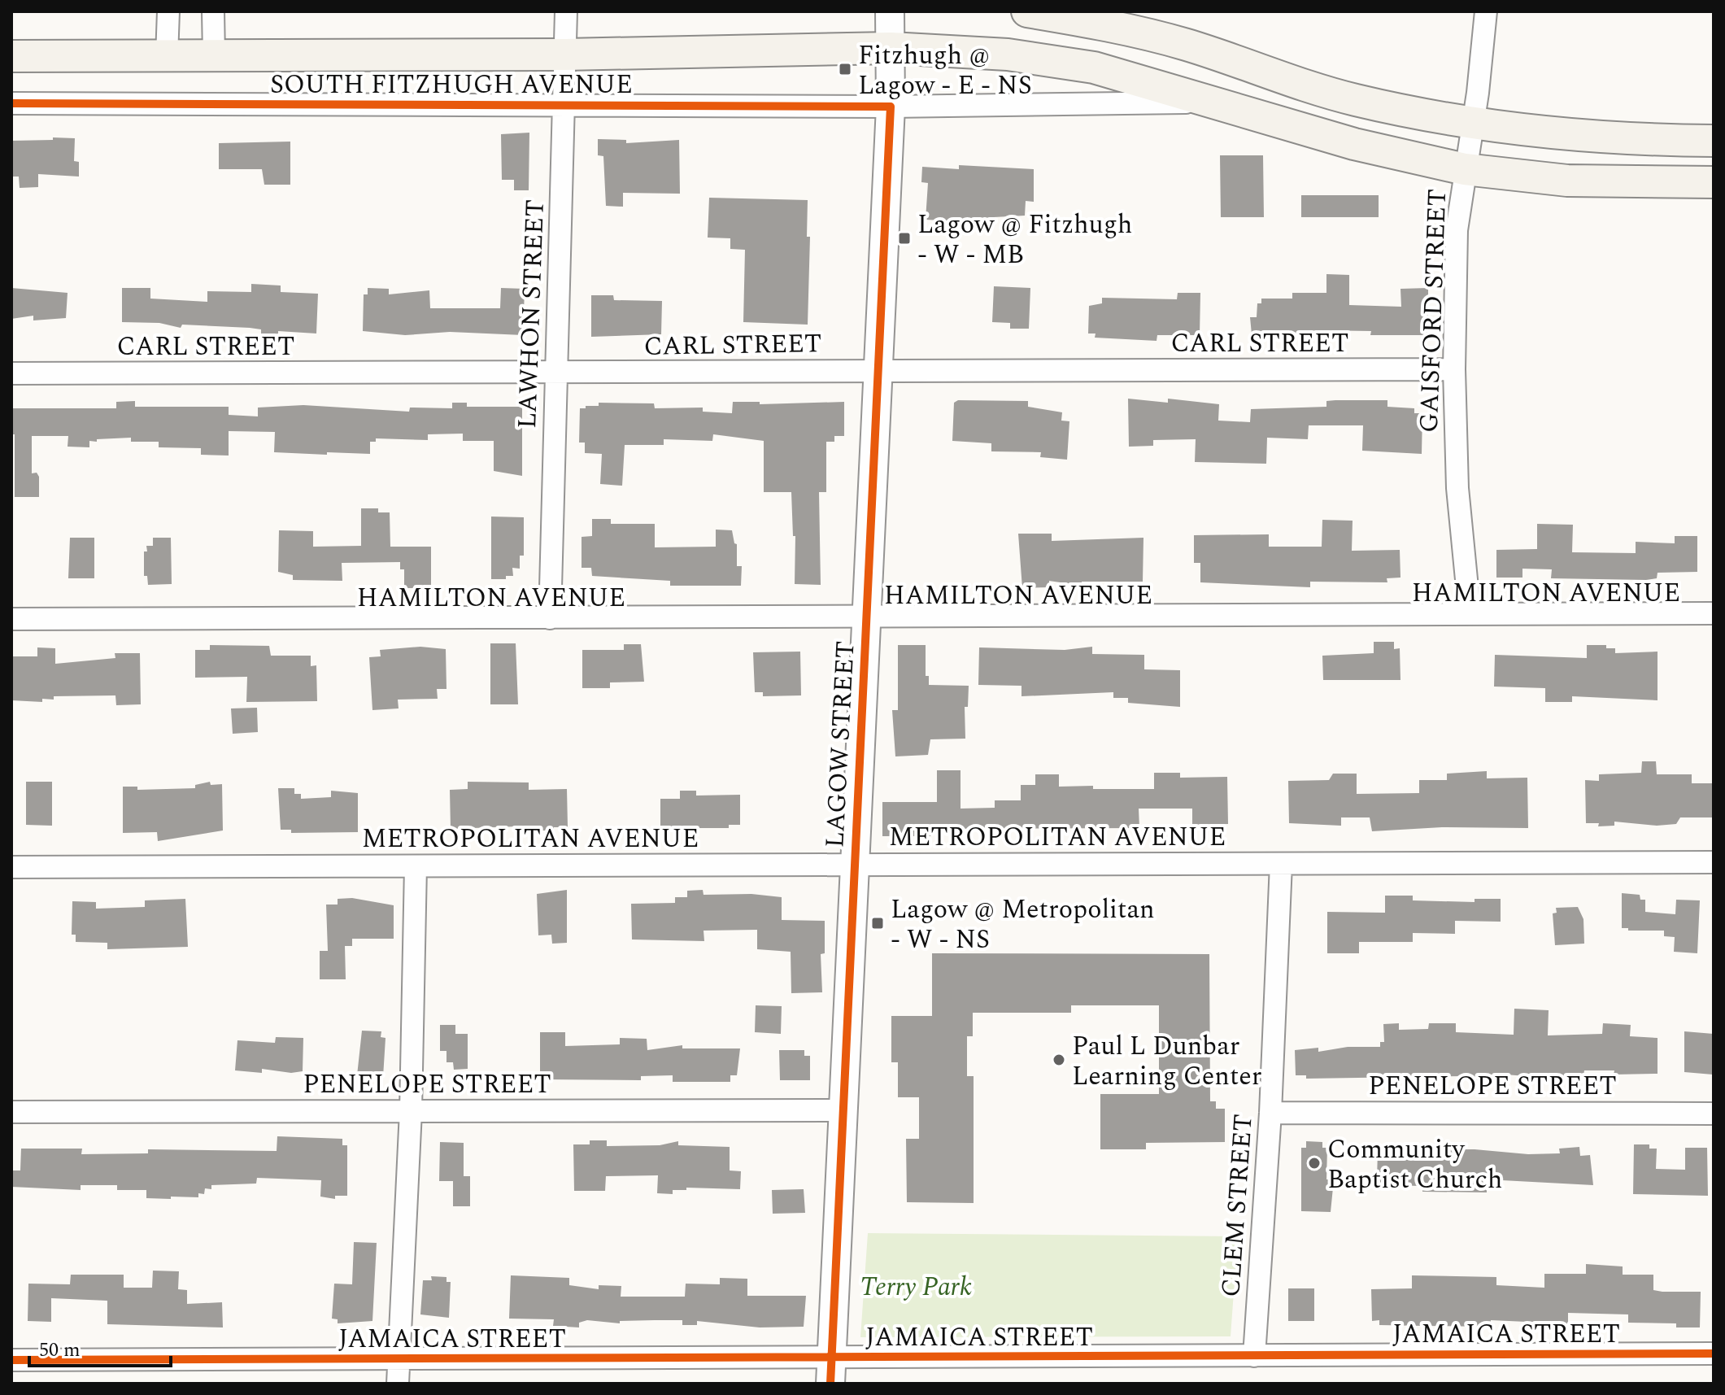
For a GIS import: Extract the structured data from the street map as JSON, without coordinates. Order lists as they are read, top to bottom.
{
  "streets": {
    "main road": ["SOUTH FITZHUGH AVENUE"],
    "street": [
      "GAISFORD STREET",
      "LAWHON STREET",
      "CARL STREET",
      "HAMILTON AVENUE",
      "LAGOW STREET",
      "METROPOLITAN AVENUE",
      "PENELOPE STREET",
      "CLEM STREET",
      "JAMAICA STREET"
    ]
  },
  "crossings": [
    ["SOUTH FITZHUGH AVENUE", "GAISFORD STREET"],
    ["SOUTH FITZHUGH AVENUE", "LAWHON STREET"],
    ["SOUTH FITZHUGH AVENUE", "LAGOW STREET"],
    ["GAISFORD STREET", "CARL STREET"],
    ["GAISFORD STREET", "HAMILTON AVENUE"],
    ["LAWHON STREET", "CARL STREET"],
    ["LAWHON STREET", "HAMILTON AVENUE"],
    ["CARL STREET", "LAGOW STREET"],
    ["HAMILTON AVENUE", "LAGOW STREET"],
    ["LAGOW STREET", "METROPOLITAN AVENUE"],
    ["LAGOW STREET", "PENELOPE STREET"],
    ["LAGOW STREET", "JAMAICA STREET"],
    ["METROPOLITAN AVENUE", "CLEM STREET"],
    ["PENELOPE STREET", "CLEM STREET"],
    ["CLEM STREET", "JAMAICA STREET"]
  ],
  "parks": ["Terry Park"],
  "places": {
    "transit": ["Fitzhugh @ Lagow - E - NS", "Lagow @ Fitzhugh - W - MB", "Lagow @ Metropolitan - W - NS"],
    "other": ["Paul L Dunbar Learning Center", "Community Baptist Church"]
  },
  "scale_bar": "50 m"
}
